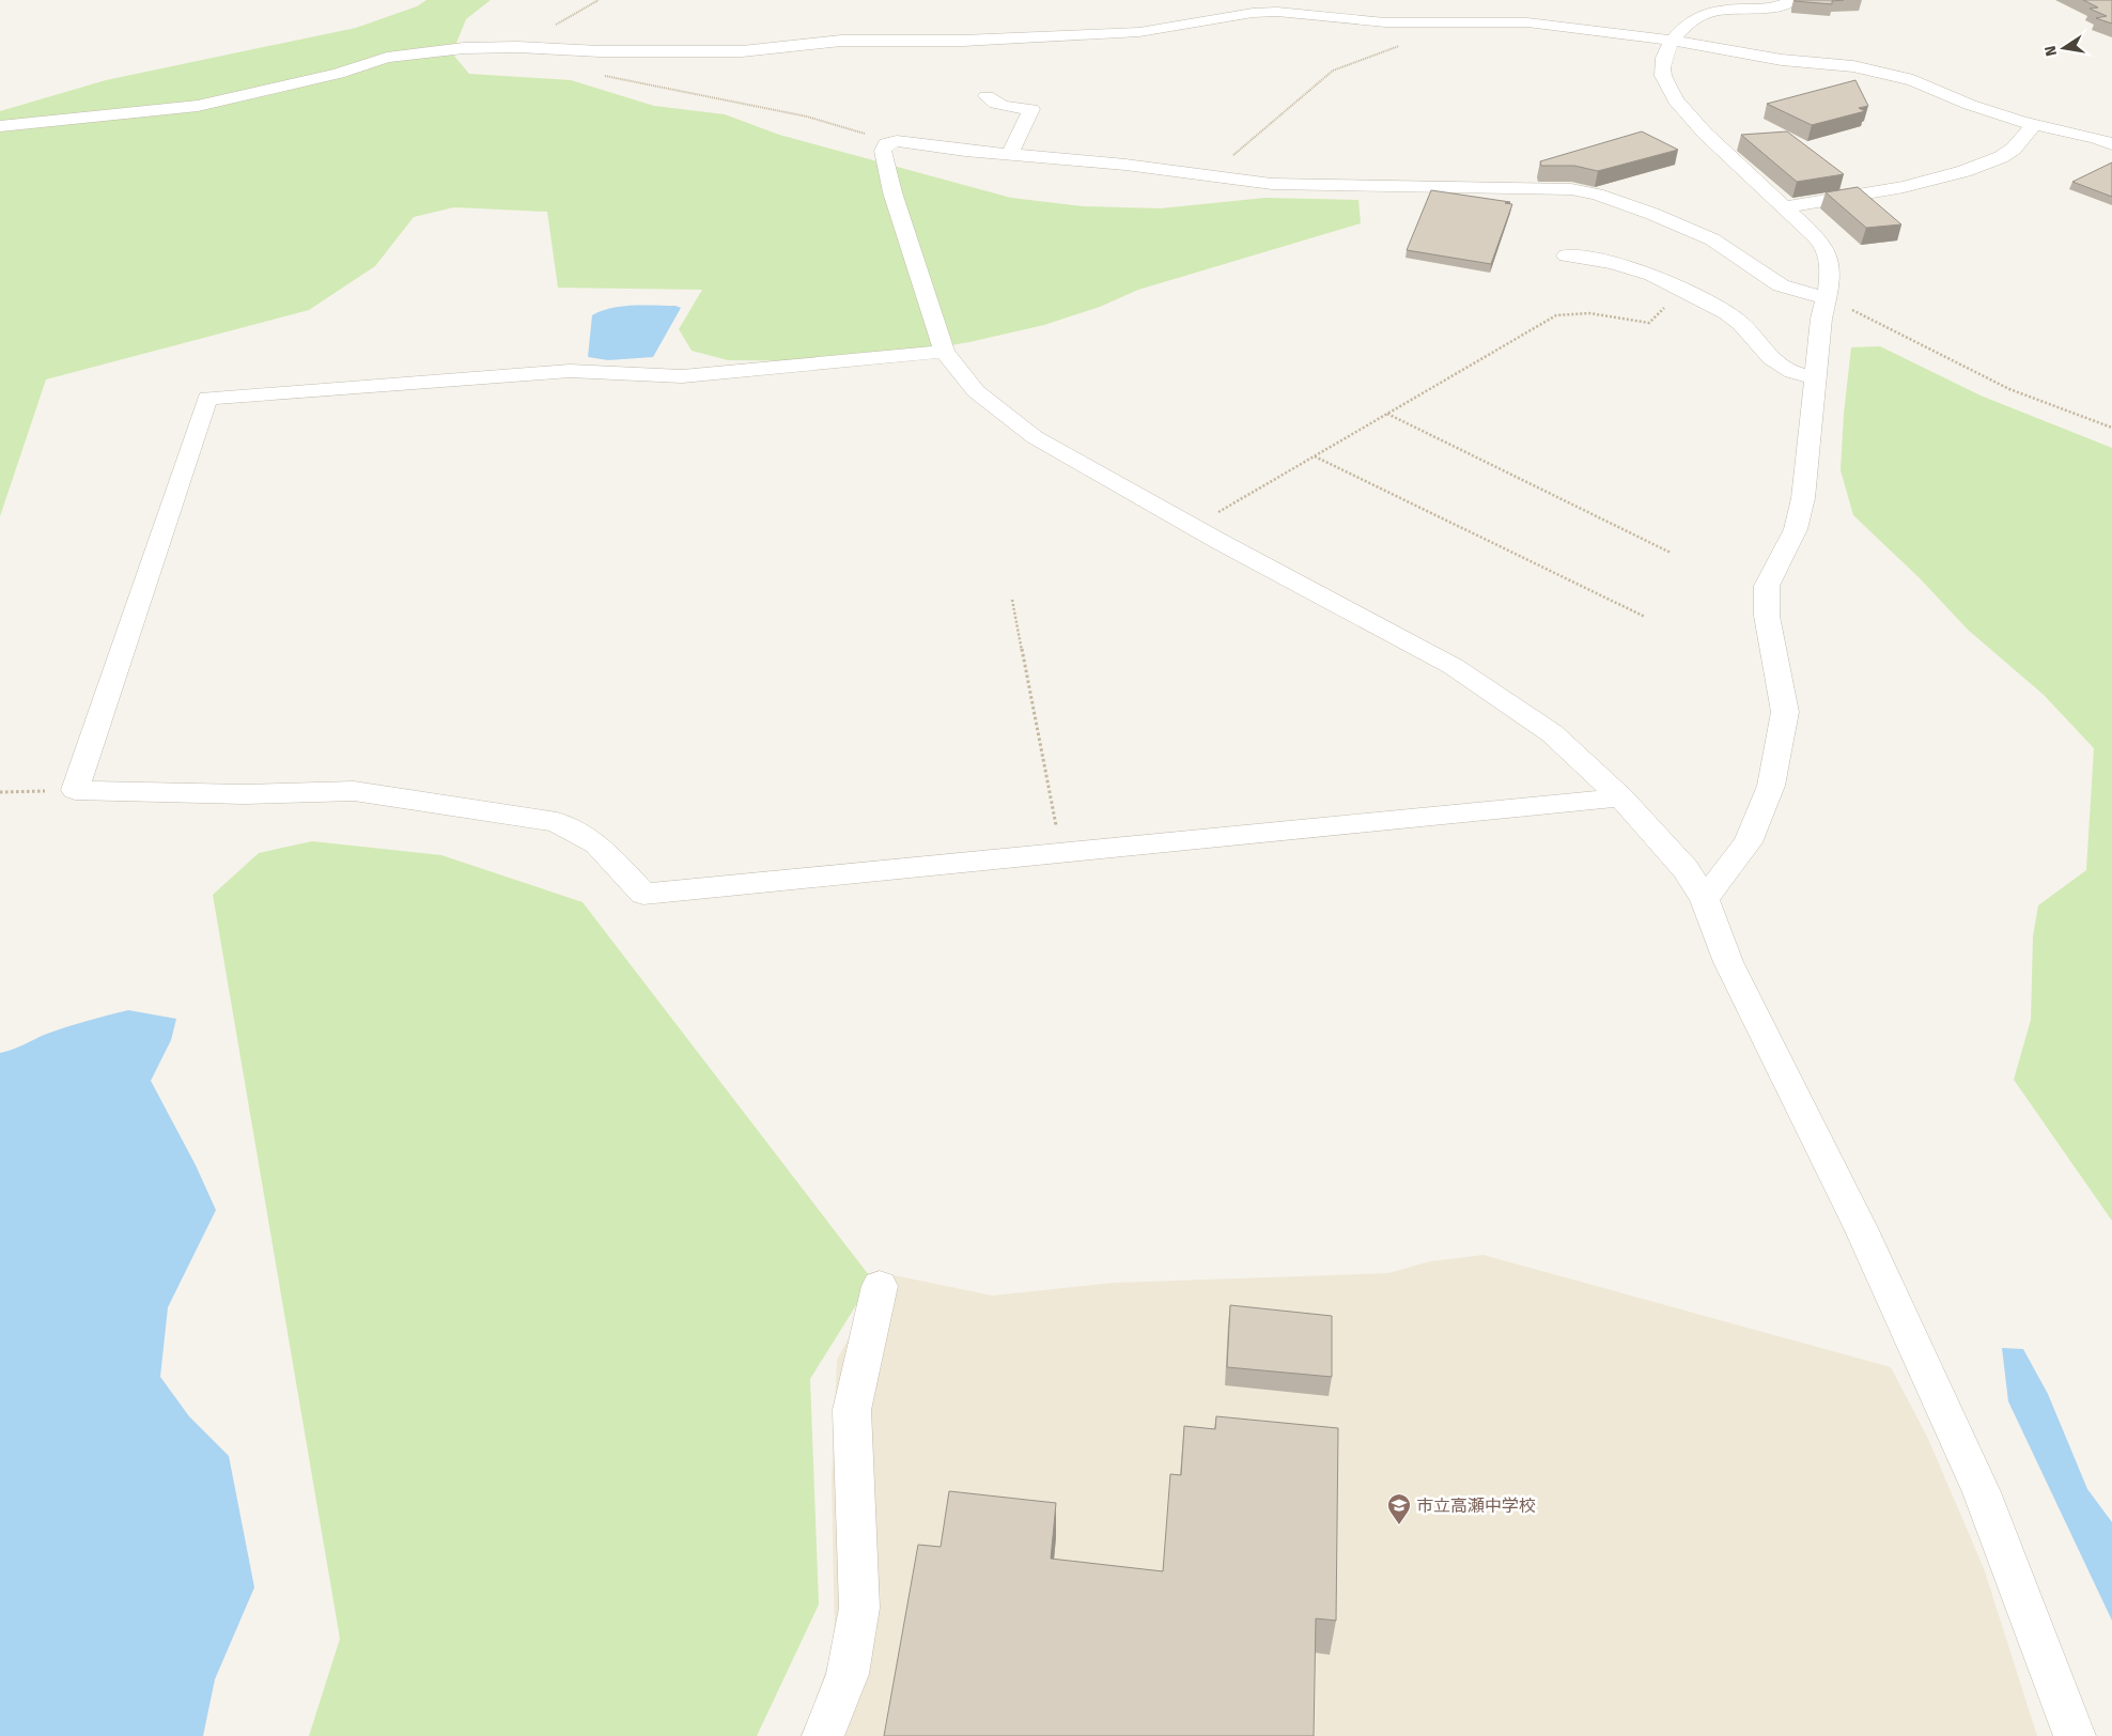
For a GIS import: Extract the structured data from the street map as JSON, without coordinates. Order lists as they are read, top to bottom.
{
  "places": {
    "school or university": ["市立高瀬中学校"]
  },
  "north": "left"
}
